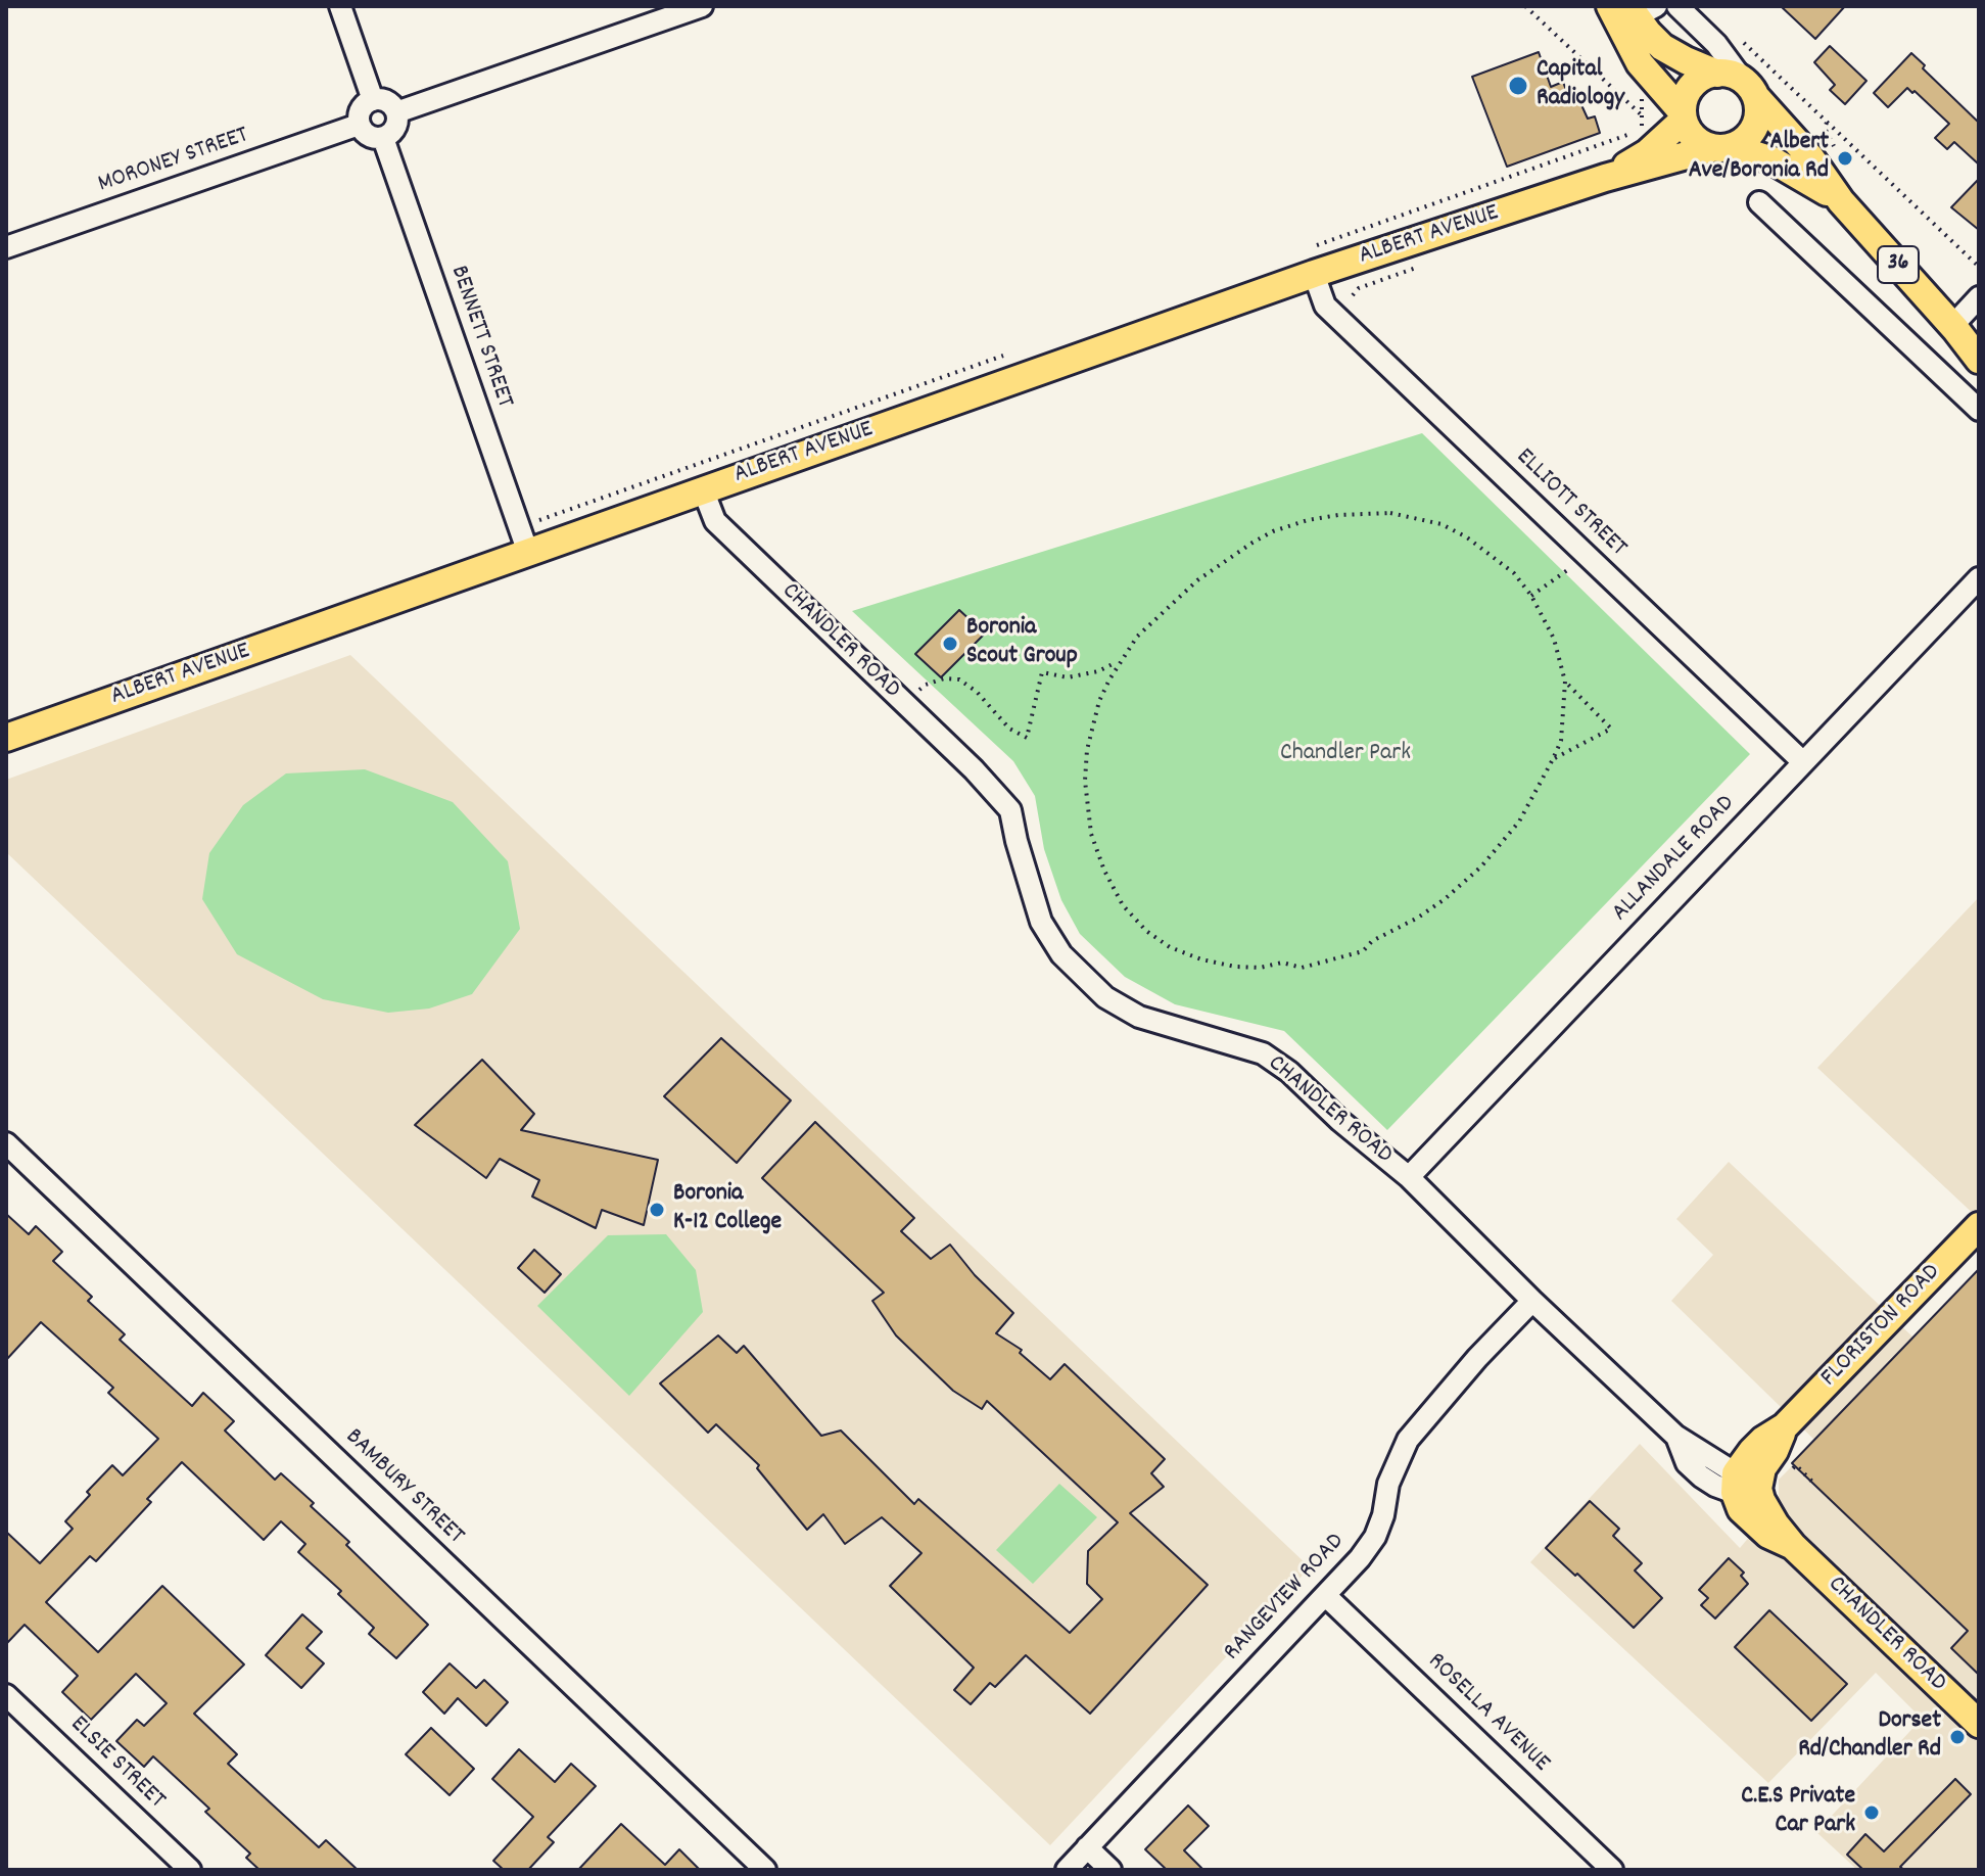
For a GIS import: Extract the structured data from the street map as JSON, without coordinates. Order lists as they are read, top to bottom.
{
  "streets": {
    "main road": [
      "ALBERT AVENUE",
      "36",
      "CHANDLER ROAD",
      "FLORISTON ROAD"
    ],
    "street": [
      "MORONEY STREET",
      "BENNETT STREET",
      "ELLIOTT STREET",
      "ALLANDALE ROAD",
      "BAMBURY STREET",
      "RANGEVIEW ROAD",
      "ROSELLA AVENUE",
      "ELSIE STREET"
    ]
  },
  "crossings": [
    ["MORONEY STREET", "BENNETT STREET"],
    ["ALBERT AVENUE", "36"],
    ["ALBERT AVENUE", "BENNETT STREET"],
    ["ALBERT AVENUE", "ELLIOTT STREET"],
    ["ALBERT AVENUE", "CHANDLER ROAD"],
    ["ELLIOTT STREET", "ALLANDALE ROAD"],
    ["CHANDLER ROAD", "ALLANDALE ROAD"],
    ["CHANDLER ROAD", "FLORISTON ROAD"],
    ["CHANDLER ROAD", "RANGEVIEW ROAD"],
    ["RANGEVIEW ROAD", "ROSELLA AVENUE"]
  ],
  "parks": ["Chandler Park"],
  "places": [
    "Capital Radiology",
    "Albert Ave/Boronia Rd",
    "Boronia Scout Group",
    "Boronia K-12 College",
    "Dorset Rd/Chandler Rd",
    "C.E.S Private Car Park"
  ]
}
